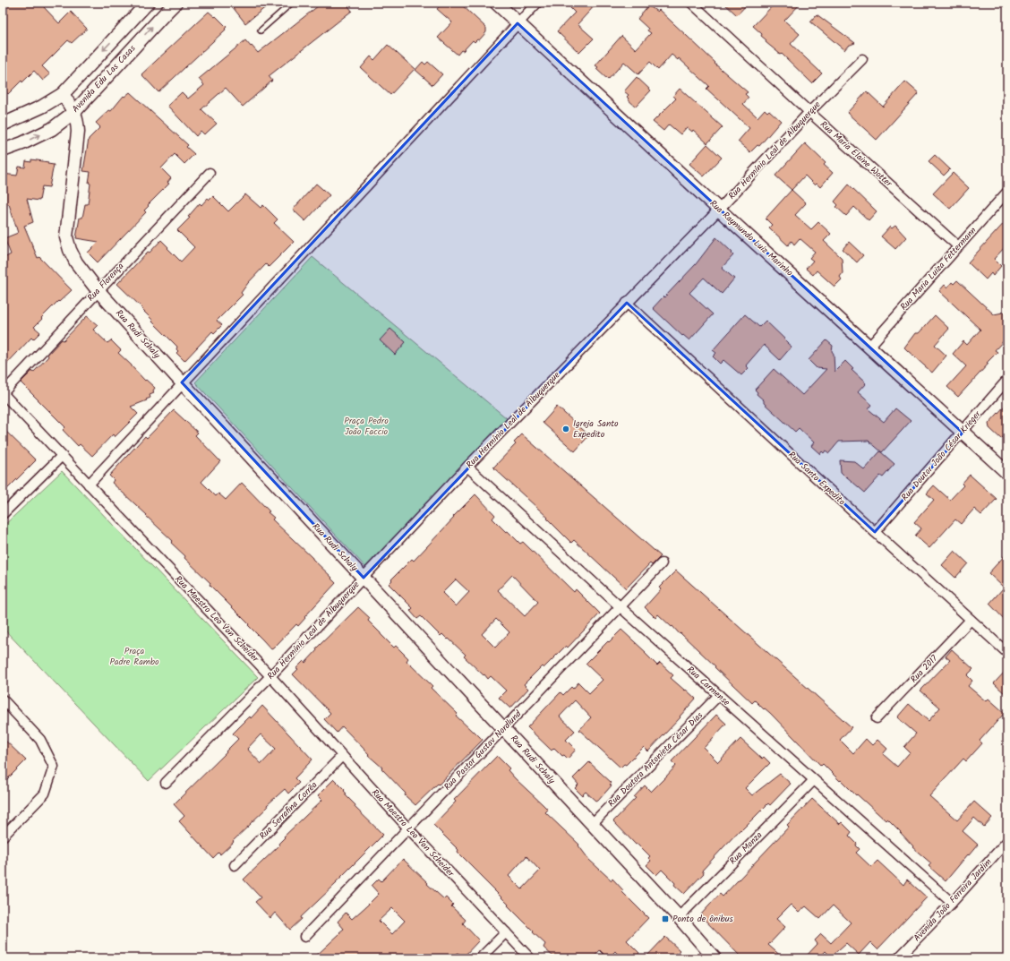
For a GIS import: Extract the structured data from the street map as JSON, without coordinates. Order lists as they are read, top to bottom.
{
  "streets": {
    "street": [
      "Avenida Edu Las Casas",
      "Rua Hermínio Leal de Albuquerque",
      "Rua Maria Elaine Wotter",
      "Rua Raymundo Luiz Marinho",
      "Rua Maria Luiza Fettermann",
      "Rua Florença",
      "Rua Rudi Schaly",
      "Rua Doutor João César Krieger",
      "Rua Santo Expedito",
      "Rua Maestro Leo Von Scheider",
      "Rua 2017",
      "Rua Carmense",
      "Rua Pastor Gustav Nordlund",
      "Rua Doutora Antonieta César Dias",
      "Rua Serrafina Corrêa",
      "Rua Monza",
      "Avenida João Ferreira Jardim"
    ]
  },
  "crossings": [
    ["Avenida Edu Las Casas", "Rua Rudi Schaly"],
    ["Rua Hermínio Leal de Albuquerque", "Rua Maria Elaine Wotter"],
    ["Rua Hermínio Leal de Albuquerque", "Rua Raymundo Luiz Marinho"],
    ["Rua Hermínio Leal de Albuquerque", "Rua Rudi Schaly"],
    ["Rua Hermínio Leal de Albuquerque", "Rua Santo Expedito"],
    ["Rua Hermínio Leal de Albuquerque", "Rua Maestro Leo Von Scheider"],
    ["Rua Hermínio Leal de Albuquerque", "Rua Carmense"],
    ["Rua Maria Elaine Wotter", "Rua Maria Luiza Fettermann"],
    ["Rua Raymundo Luiz Marinho", "Rua Maria Luiza Fettermann"],
    ["Rua Raymundo Luiz Marinho", "Rua Doutor João César Krieger"],
    ["Rua Florença", "Rua Rudi Schaly"],
    ["Rua Florença", "Rua Maestro Leo Von Scheider"],
    ["Rua Rudi Schaly", "Rua Pastor Gustav Nordlund"],
    ["Rua Rudi Schaly", "Rua Doutora Antonieta César Dias"],
    ["Rua Rudi Schaly", "Rua Monza"],
    ["Rua Doutor João César Krieger", "Rua Santo Expedito"],
    ["Rua Santo Expedito", "Rua 2017"],
    ["Rua Maestro Leo Von Scheider", "Rua Pastor Gustav Nordlund"],
    ["Rua Maestro Leo Von Scheider", "Rua Serrafina Corrêa"],
    ["Rua Carmense", "Rua Pastor Gustav Nordlund"],
    ["Rua Carmense", "Rua Doutora Antonieta César Dias"],
    ["Rua Carmense", "Rua Monza"],
    ["Rua Carmense", "Avenida João Ferreira Jardim"]
  ],
  "parks": ["Praça Pedro João Faccio", "Praça Padre Rambo"],
  "places": {
    "other": ["Igreja Santo Expedito"],
    "transit": ["Ponto de ônibus"]
  }
}
